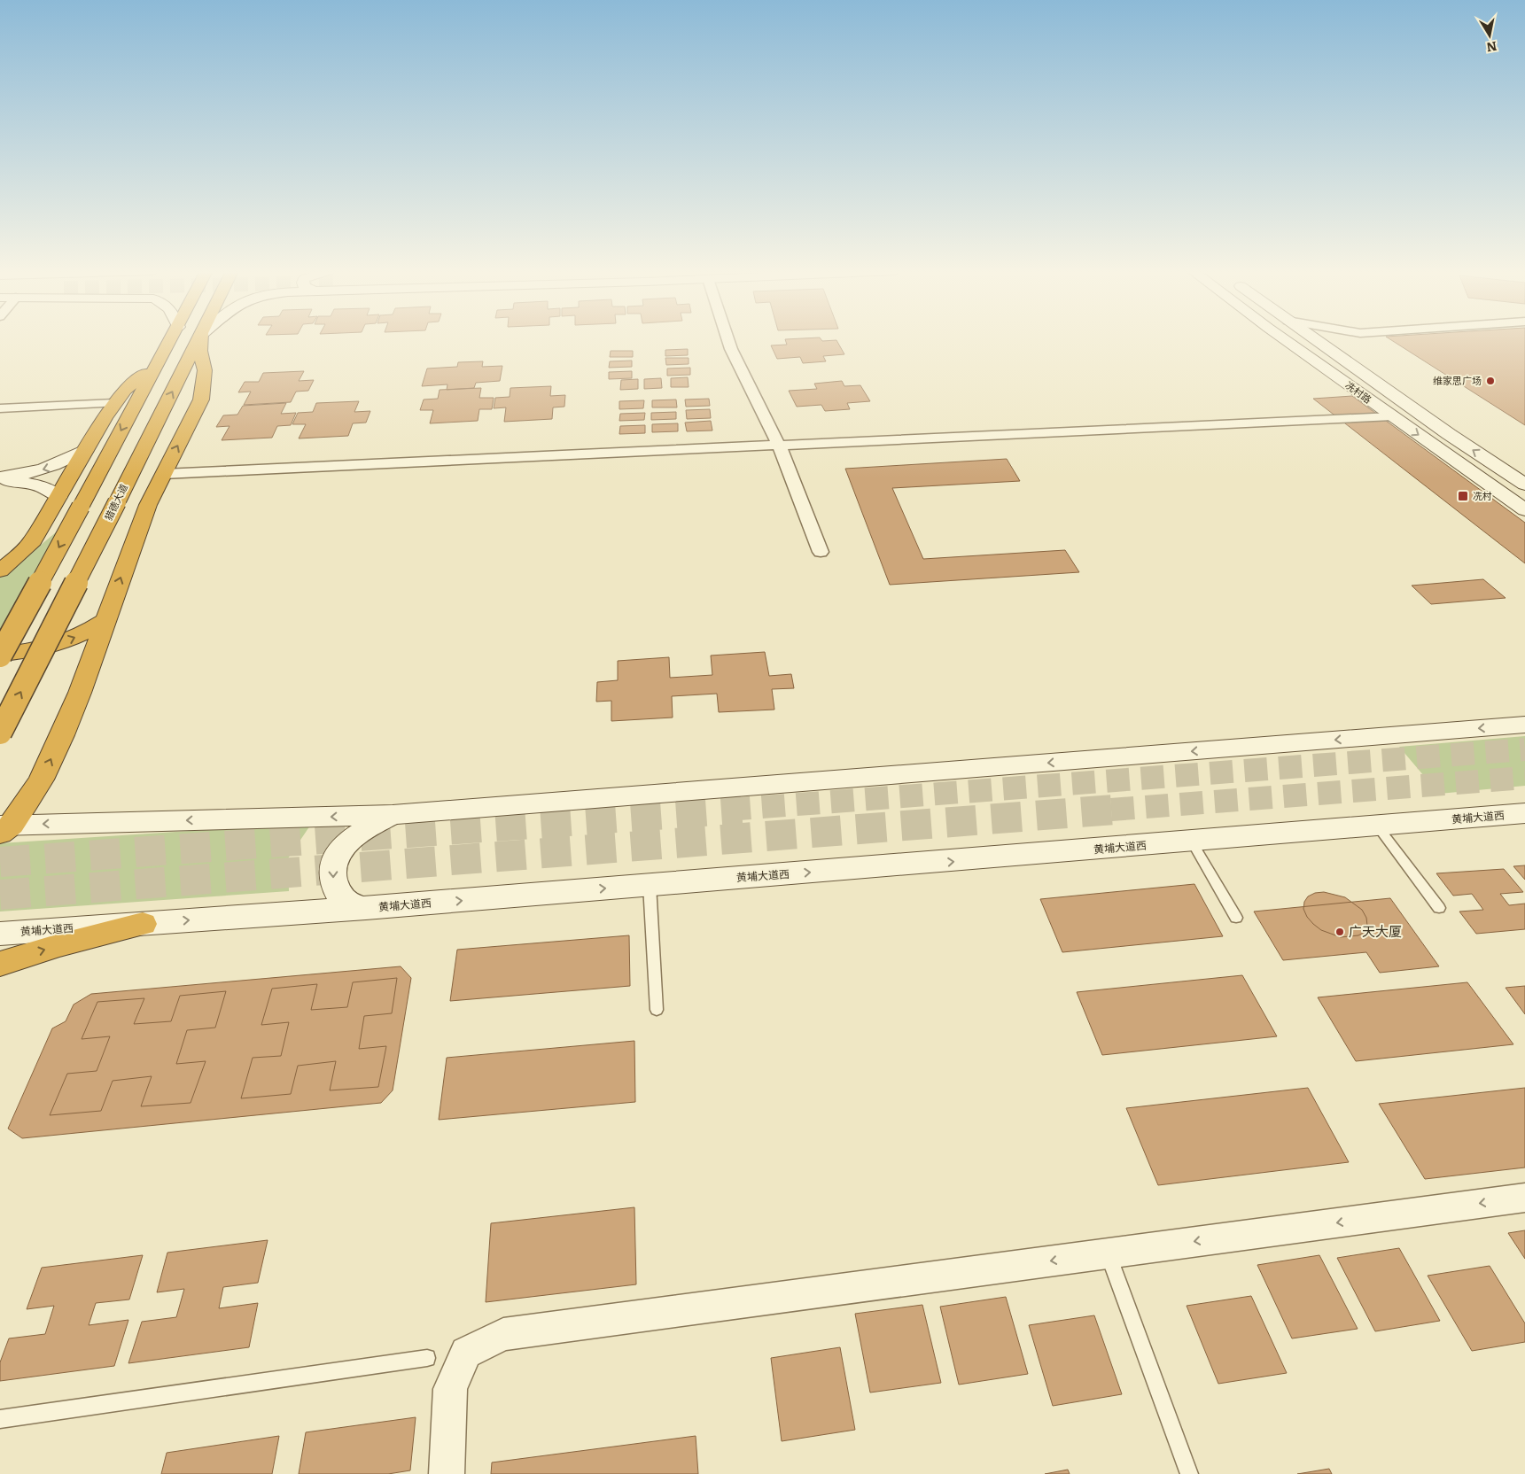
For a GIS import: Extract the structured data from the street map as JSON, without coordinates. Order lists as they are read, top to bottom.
{
  "streets": {
    "highway": ["猎德大道"],
    "main road": ["冼村路", "黄埔大道西"]
  },
  "places": {
    "other": ["维家思广场", "广天大厦"],
    "transit": ["冼村"]
  },
  "north": "bottom"
}
